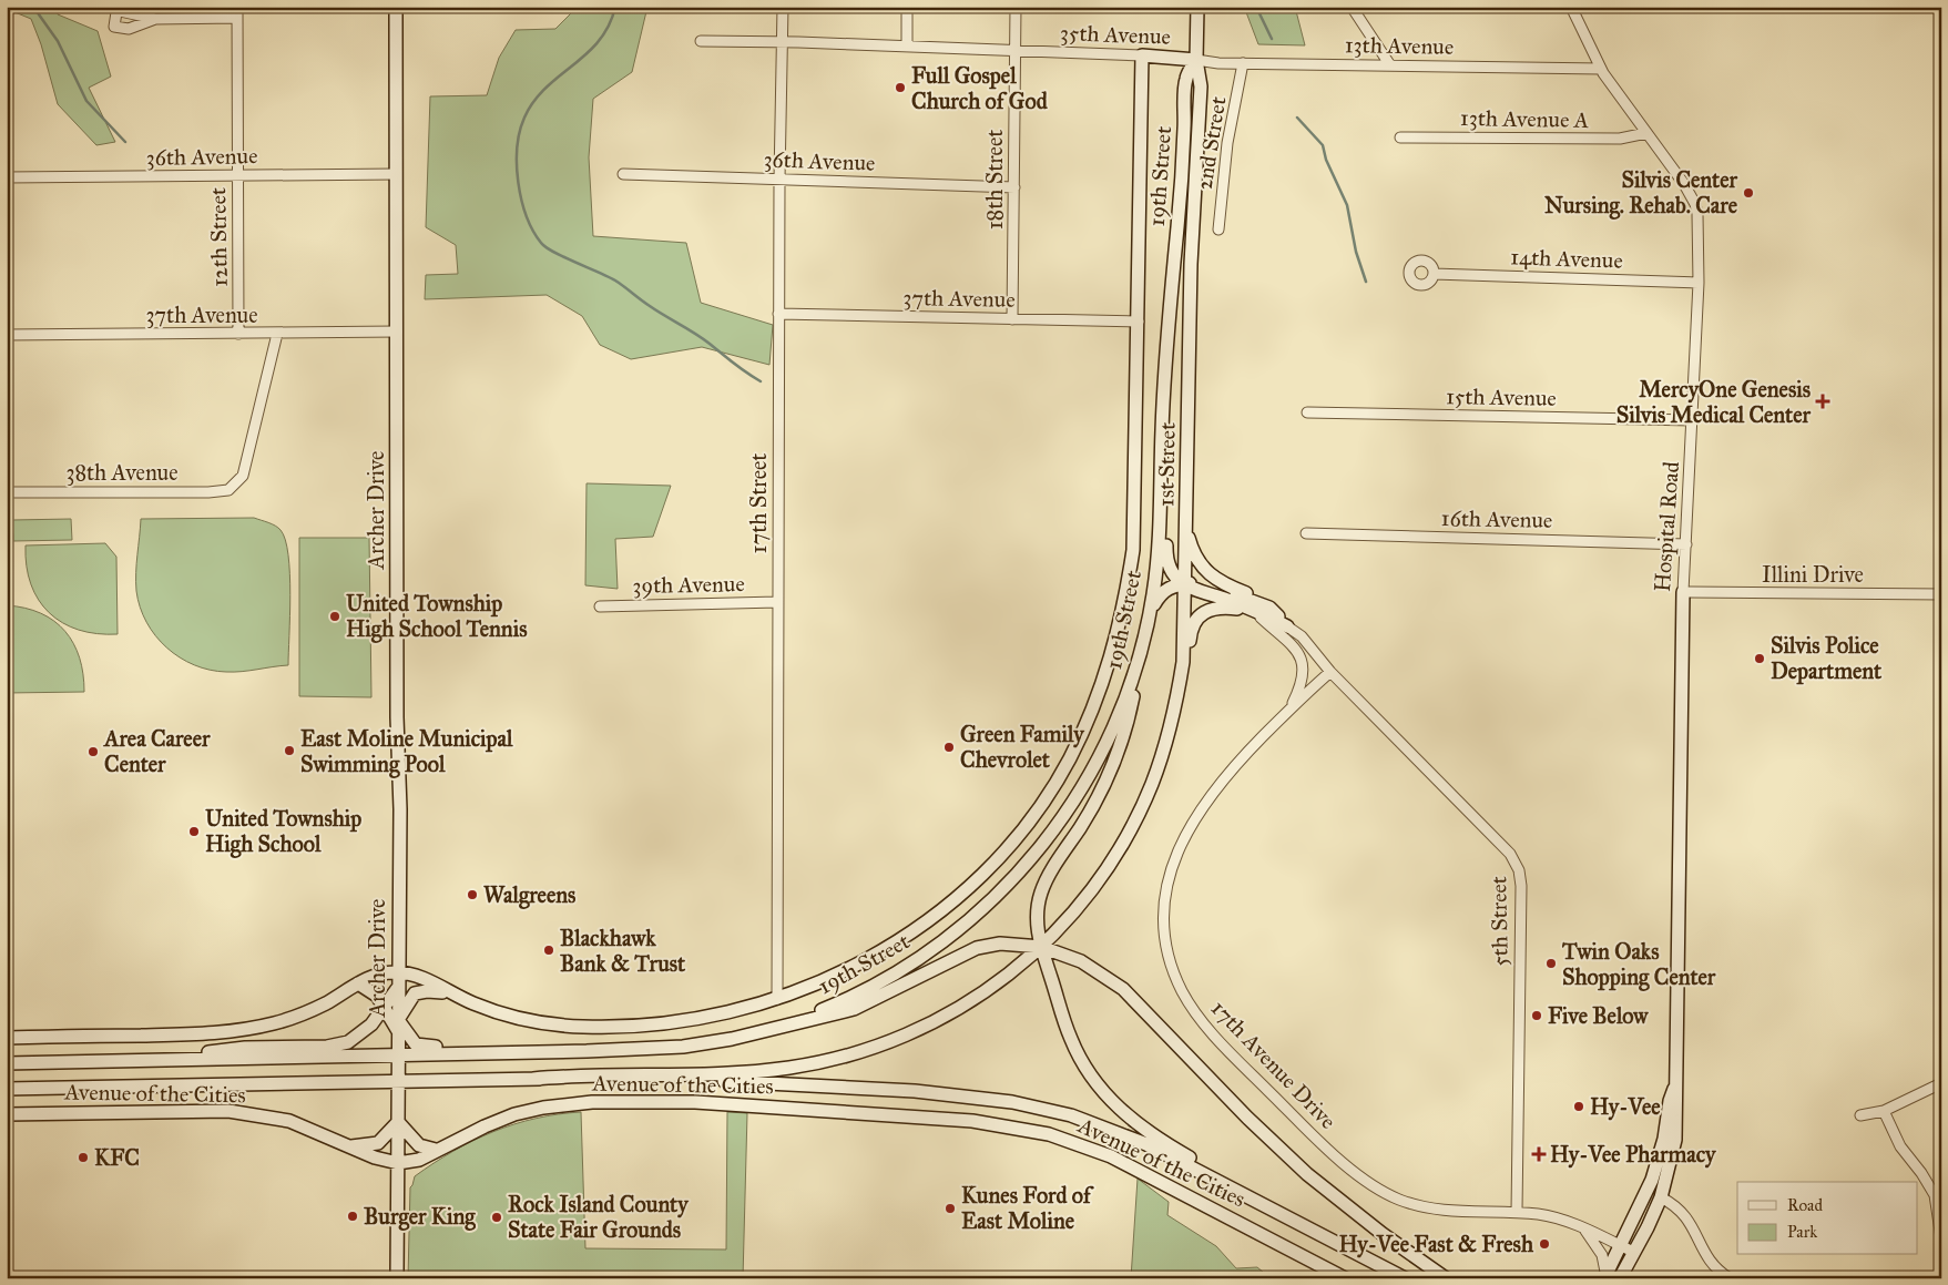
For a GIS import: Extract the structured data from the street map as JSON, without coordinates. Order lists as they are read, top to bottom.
{
  "streets": {
    "main road": [
      "35th Avenue",
      "19th Street",
      "1st Street",
      "Archer Drive",
      "Hospital Road",
      "Avenue of the Cities"
    ],
    "street": [
      "13th Avenue",
      "13th Avenue A",
      "2nd Street",
      "36th Avenue",
      "18th Street",
      "12th Street",
      "14th Avenue",
      "37th Avenue",
      "15th Avenue",
      "38th Avenue",
      "17th Street",
      "16th Avenue",
      "Illini Drive",
      "39th Avenue",
      "5th Street",
      "17th Avenue Drive"
    ]
  },
  "crossings": [
    ["35th Avenue", "13th Avenue"],
    ["35th Avenue", "19th Street"],
    ["35th Avenue", "18th Street"],
    ["35th Avenue", "1st Street"],
    ["35th Avenue", "17th Street"],
    ["13th Avenue", "2nd Street"],
    ["13th Avenue", "19th Street"],
    ["13th Avenue", "1st Street"],
    ["13th Avenue", "Hospital Road"],
    ["13th Avenue A", "Hospital Road"],
    ["36th Avenue", "18th Street"],
    ["36th Avenue", "12th Street"],
    ["36th Avenue", "17th Street"],
    ["36th Avenue", "Archer Drive"],
    ["19th Street", "37th Avenue"],
    ["19th Street", "1st Street"],
    ["19th Street", "17th Street"],
    ["19th Street", "Avenue of the Cities"],
    ["18th Street", "37th Avenue"],
    ["12th Street", "37th Avenue"],
    ["14th Avenue", "Hospital Road"],
    ["37th Avenue", "38th Avenue"],
    ["37th Avenue", "17th Street"],
    ["37th Avenue", "Archer Drive"],
    ["15th Avenue", "Hospital Road"],
    ["1st Street", "Avenue of the Cities"],
    ["17th Street", "39th Avenue"],
    ["Archer Drive", "Avenue of the Cities"],
    ["16th Avenue", "Hospital Road"],
    ["Hospital Road", "Illini Drive"],
    ["Hospital Road", "17th Avenue Drive"],
    ["5th Street", "17th Avenue Drive"]
  ],
  "places": {
    "other": [
      "Full Gospel Church of God",
      "Silvis Center Nursing. Rehab. Care",
      "United Township High School Tennis",
      "Silvis Police Department",
      "Green Family Chevrolet",
      "East Moline Municipal Swimming Pool",
      "Area Career Center",
      "United Township High School",
      "Walgreens",
      "Blackhawk Bank & Trust",
      "Twin Oaks Shopping Center",
      "Five Below",
      "Hy-Vee",
      "KFC",
      "Kunes Ford of East Moline",
      "Burger King",
      "Rock Island County State Fair Grounds",
      "Hy-Vee Fast & Fresh"
    ],
    "health": ["MercyOne Genesis Silvis Medical Center", "Hy-Vee Pharmacy"]
  },
  "legend": ["Road", "Park"]
}
